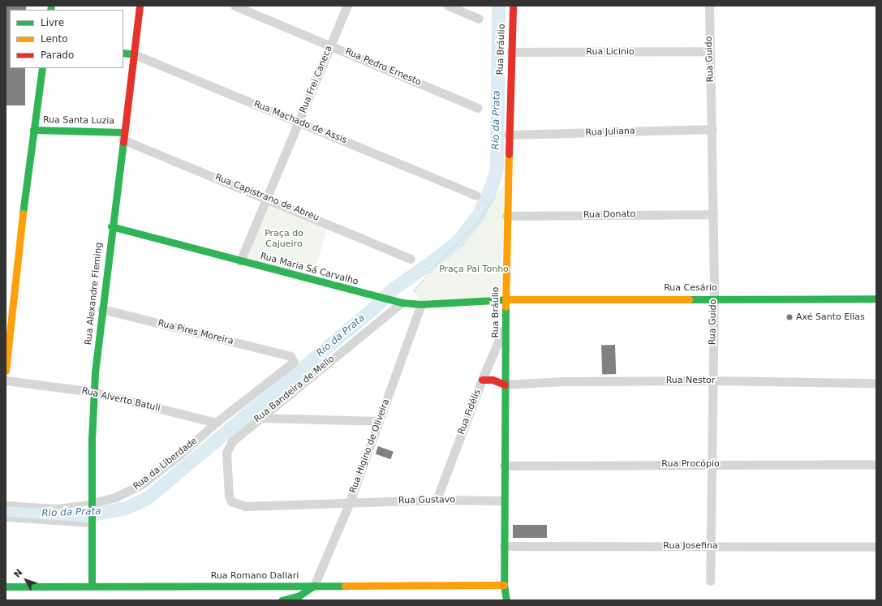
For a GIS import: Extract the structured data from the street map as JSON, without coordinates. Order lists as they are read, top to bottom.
{
  "streets": {
    "street": [
      "Rua Bráulio",
      "Rua Licinio",
      "Rua Guido",
      "Rua Pedro Ernesto",
      "Rua Frei Caneca",
      "Rua Santa Luzia",
      "Rua Machado de Assis",
      "Rua Juliana",
      "Rua Capistrano de Abreu",
      "Rua Donato",
      "Rua Maria Sá Carvalho",
      "Rua Cesário",
      "Rua Alexandre Fleming",
      "Rua Pires Moreira",
      "Rua Nestor",
      "Rua Bandeira de Mello",
      "Rua Alverto Batuli",
      "Rua Fidélis",
      "Rua Higino de Oliveira",
      "Rua da Liberdade",
      "Rua Procópio",
      "Rua Gustavo",
      "Rua Josefina",
      "Rua Romano Dallari"
    ]
  },
  "crossings": [
    ["Rua Bráulio", "Rua Licinio"],
    ["Rua Bráulio", "Rua Juliana"],
    ["Rua Bráulio", "Rua Donato"],
    ["Rua Bráulio", "Rua Maria Sá Carvalho"],
    ["Rua Bráulio", "Rua Cesário"],
    ["Rua Bráulio", "Rua Nestor"],
    ["Rua Bráulio", "Rua Fidélis"],
    ["Rua Bráulio", "Rua Procópio"],
    ["Rua Bráulio", "Rua Gustavo"],
    ["Rua Bráulio", "Rua Josefina"],
    ["Rua Bráulio", "Rua Romano Dallari"],
    ["Rua Licinio", "Rua Guido"],
    ["Rua Guido", "Rua Juliana"],
    ["Rua Guido", "Rua Donato"],
    ["Rua Guido", "Rua Cesário"],
    ["Rua Guido", "Rua Nestor"],
    ["Rua Guido", "Rua Procópio"],
    ["Rua Guido", "Rua Josefina"],
    ["Rua Pedro Ernesto", "Rua Frei Caneca"],
    ["Rua Frei Caneca", "Rua Machado de Assis"],
    ["Rua Frei Caneca", "Rua Capistrano de Abreu"],
    ["Rua Frei Caneca", "Rua Maria Sá Carvalho"],
    ["Rua Santa Luzia", "Rua Capistrano de Abreu"],
    ["Rua Santa Luzia", "Rua Alexandre Fleming"],
    ["Rua Machado de Assis", "Rua Alexandre Fleming"],
    ["Rua Capistrano de Abreu", "Rua Alexandre Fleming"],
    ["Rua Maria Sá Carvalho", "Rua Cesário"],
    ["Rua Maria Sá Carvalho", "Rua Alexandre Fleming"],
    ["Rua Maria Sá Carvalho", "Rua Bandeira de Mello"],
    ["Rua Maria Sá Carvalho", "Rua Higino de Oliveira"],
    ["Rua Alexandre Fleming", "Rua Pires Moreira"],
    ["Rua Alexandre Fleming", "Rua Alverto Batuli"],
    ["Rua Alexandre Fleming", "Rua da Liberdade"],
    ["Rua Alexandre Fleming", "Rua Romano Dallari"],
    ["Rua Pires Moreira", "Rua da Liberdade"],
    ["Rua Bandeira de Mello", "Rua Gustavo"],
    ["Rua Alverto Batuli", "Rua da Liberdade"],
    ["Rua Fidélis", "Rua Gustavo"],
    ["Rua Higino de Oliveira", "Rua Gustavo"],
    ["Rua Higino de Oliveira", "Rua Romano Dallari"]
  ],
  "water": ["Rio da Prata"],
  "parks": ["Praça do Cajueiro", "Praça Pai Tonho"],
  "places": ["Axé Santo Elias"],
  "legend": ["Livre", "Lento", "Parado"],
  "north": "top left"
}
